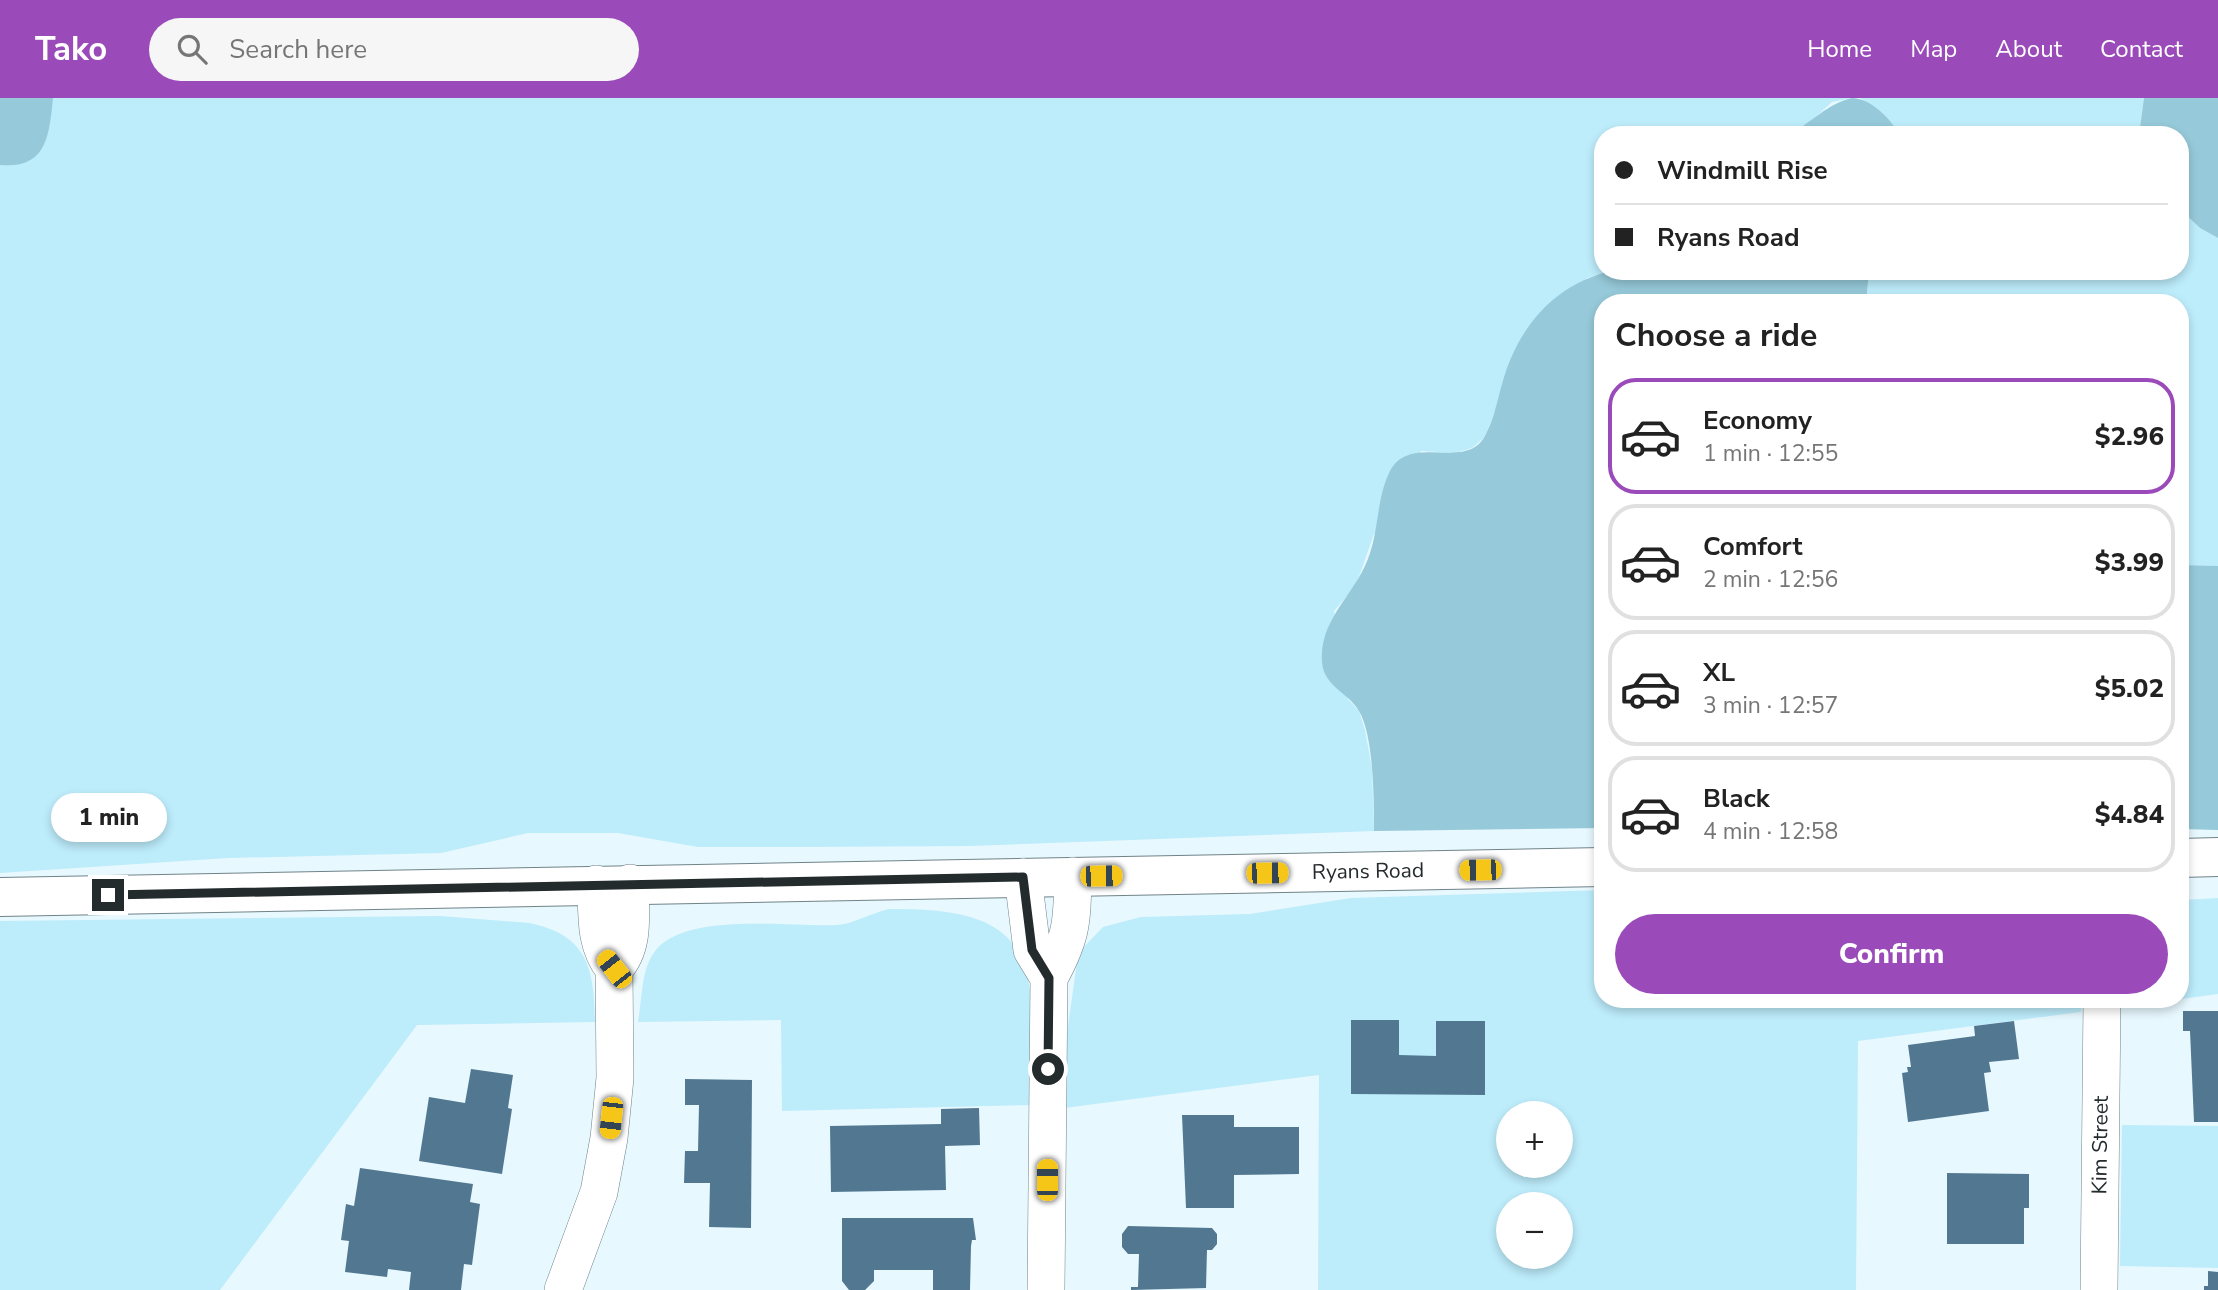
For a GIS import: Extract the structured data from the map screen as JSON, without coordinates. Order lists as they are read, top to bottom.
{
  "streets": {
    "main road": ["Ryans Road"],
    "street": ["Kim Street"]
  },
  "page": {
    "header": "Tako",
    "search": "Search here",
    "nav": [
      "Home",
      "Map",
      "About",
      "Contact"
    ],
    "banner": ["Windmill Rise", "Ryans Road"],
    "heading": "Choose a ride",
    "list": [
      {
        "name": "Economy",
        "note": "1 min · 12:55",
        "value": "$2.96"
      },
      {
        "name": "Comfort",
        "note": "2 min · 12:56",
        "value": "$3.99"
      },
      {
        "name": "XL",
        "note": "3 min · 12:57",
        "value": "$5.02"
      },
      {
        "name": "Black",
        "note": "4 min · 12:58",
        "value": "$4.84"
      }
    ],
    "bubble": "1 min",
    "buttons": "Confirm",
    "map_buttons": ["+", "−"]
  }
}
